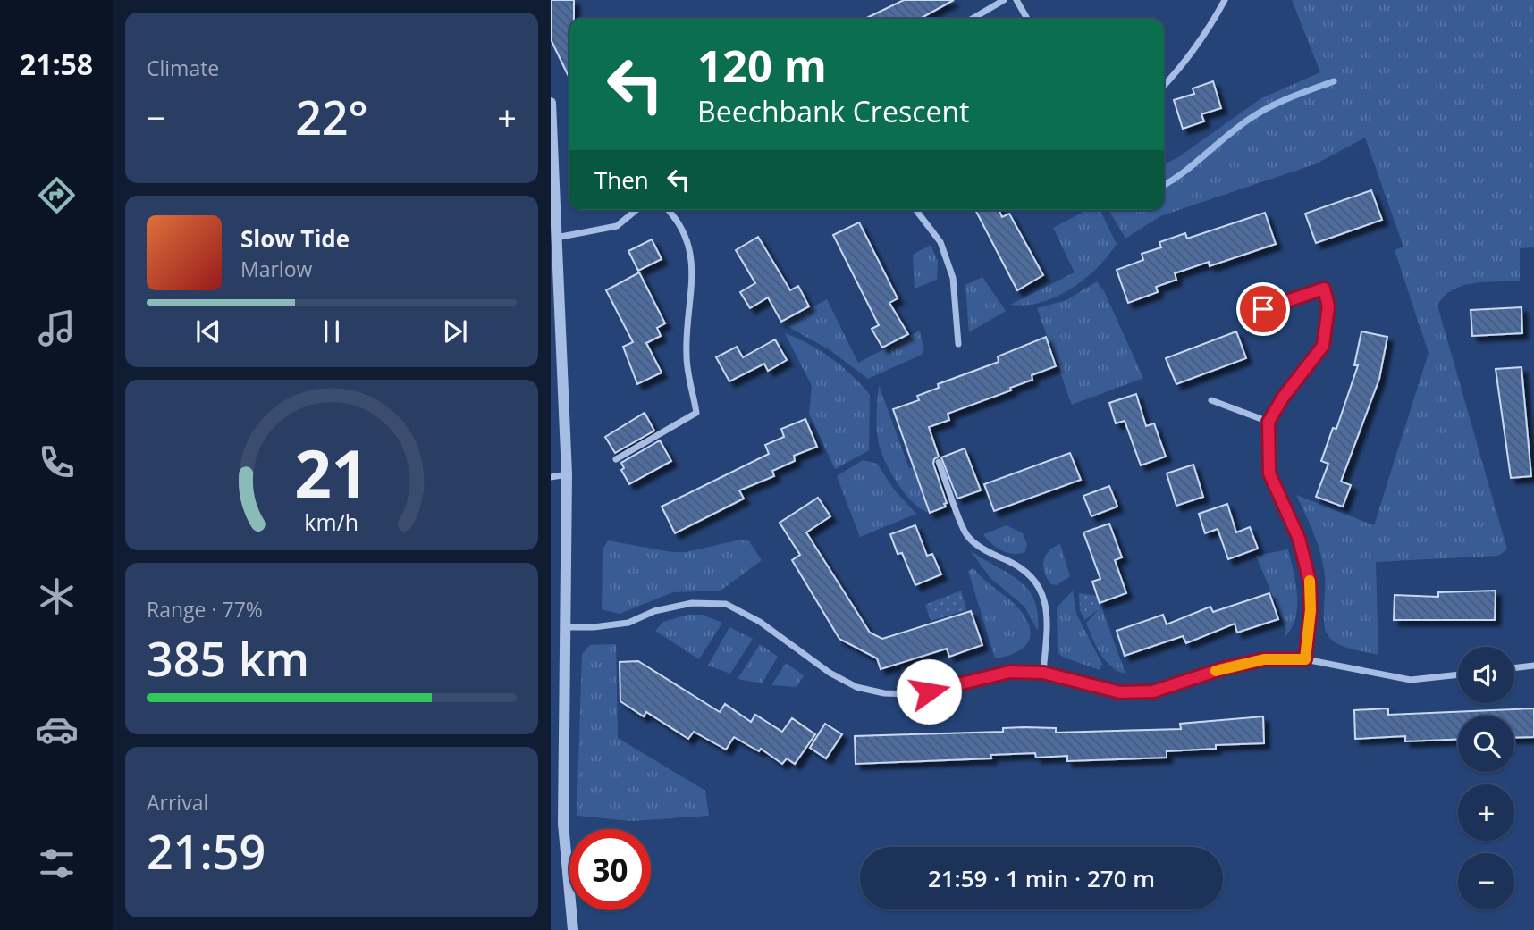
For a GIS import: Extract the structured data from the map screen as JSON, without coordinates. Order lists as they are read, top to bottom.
{
  "page": {
    "tabs": "21:58",
    "tile": [
      "Climate",
      ["Range · 77%", "385 km"],
      ["Arrival", "21:59"]
    ],
    "turn": ["120 m", "Beechbank Crescent"],
    "heat": ["−", "22°", "+"],
    "then": "Then",
    "song": ["Slow Tide", "Marlow"],
    "map_buttons": ["+", "−"],
    "limit": "30",
    "trip": "21:59 · 1 min · 270 m",
    "gauge": ["21", "km/h"]
  }
}
